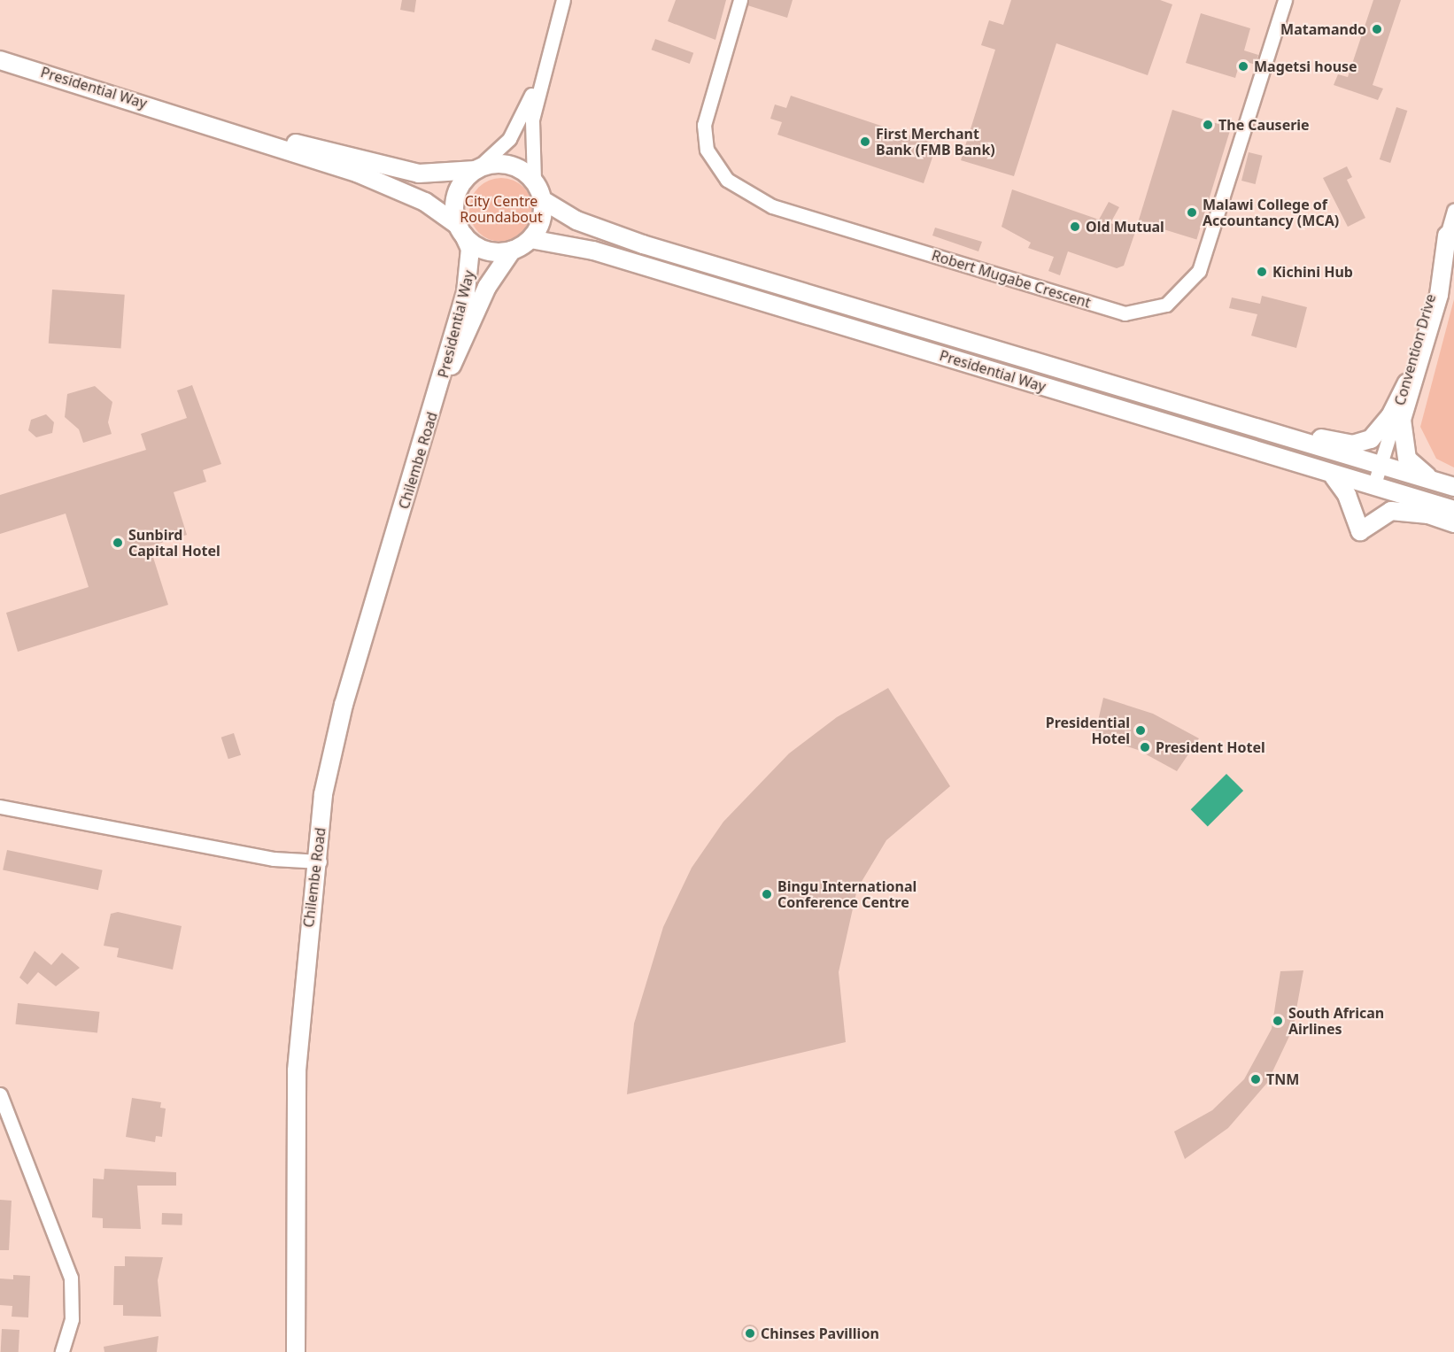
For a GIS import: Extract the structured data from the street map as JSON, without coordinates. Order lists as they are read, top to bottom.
{
  "streets": {
    "main road": ["Presidential Way", "Chilembe Road"],
    "street": ["Robert Mugabe Crescent", "Convention Drive"]
  },
  "crossings": [
    ["Presidential Way", "Convention Drive"],
    ["Presidential Way", "Chilembe Road"]
  ],
  "parks": ["City Centre Roundabout"],
  "places": [
    "Matamando",
    "Magetsi house",
    "The Causerie",
    "First Merchant Bank (FMB Bank)",
    "Malawi College of Accountancy (MCA)",
    "Old Mutual",
    "Kichini Hub",
    "Sunbird Capital Hotel",
    "Presidential Hotel",
    "President Hotel",
    "Bingu International Conference Centre",
    "South African Airlines",
    "TNM",
    "Chinses Pavillion"
  ]
}
